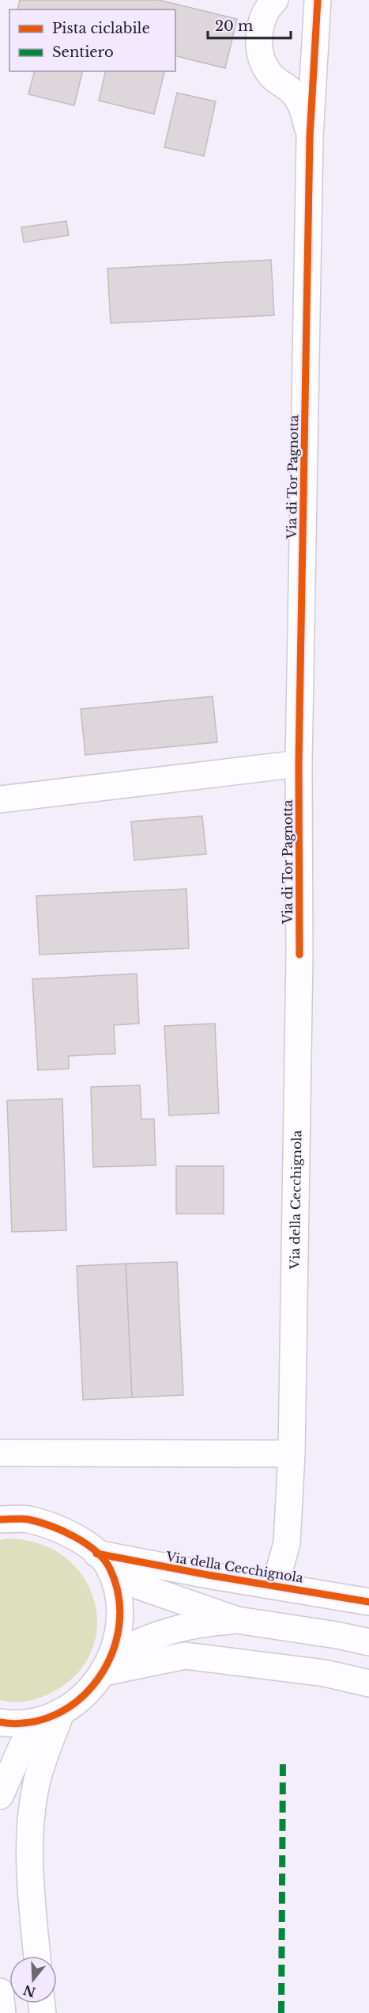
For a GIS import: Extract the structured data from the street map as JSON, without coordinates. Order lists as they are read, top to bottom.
{
  "streets": {
    "street": ["Via di Tor Pagnotta", "Via della Cecchignola"]
  },
  "crossings": [
    ["Via di Tor Pagnotta", "Via della Cecchignola"]
  ],
  "legend": ["Pista ciclabile", "Sentiero"],
  "scale_bar": "20 m",
  "north": "bottom"
}
